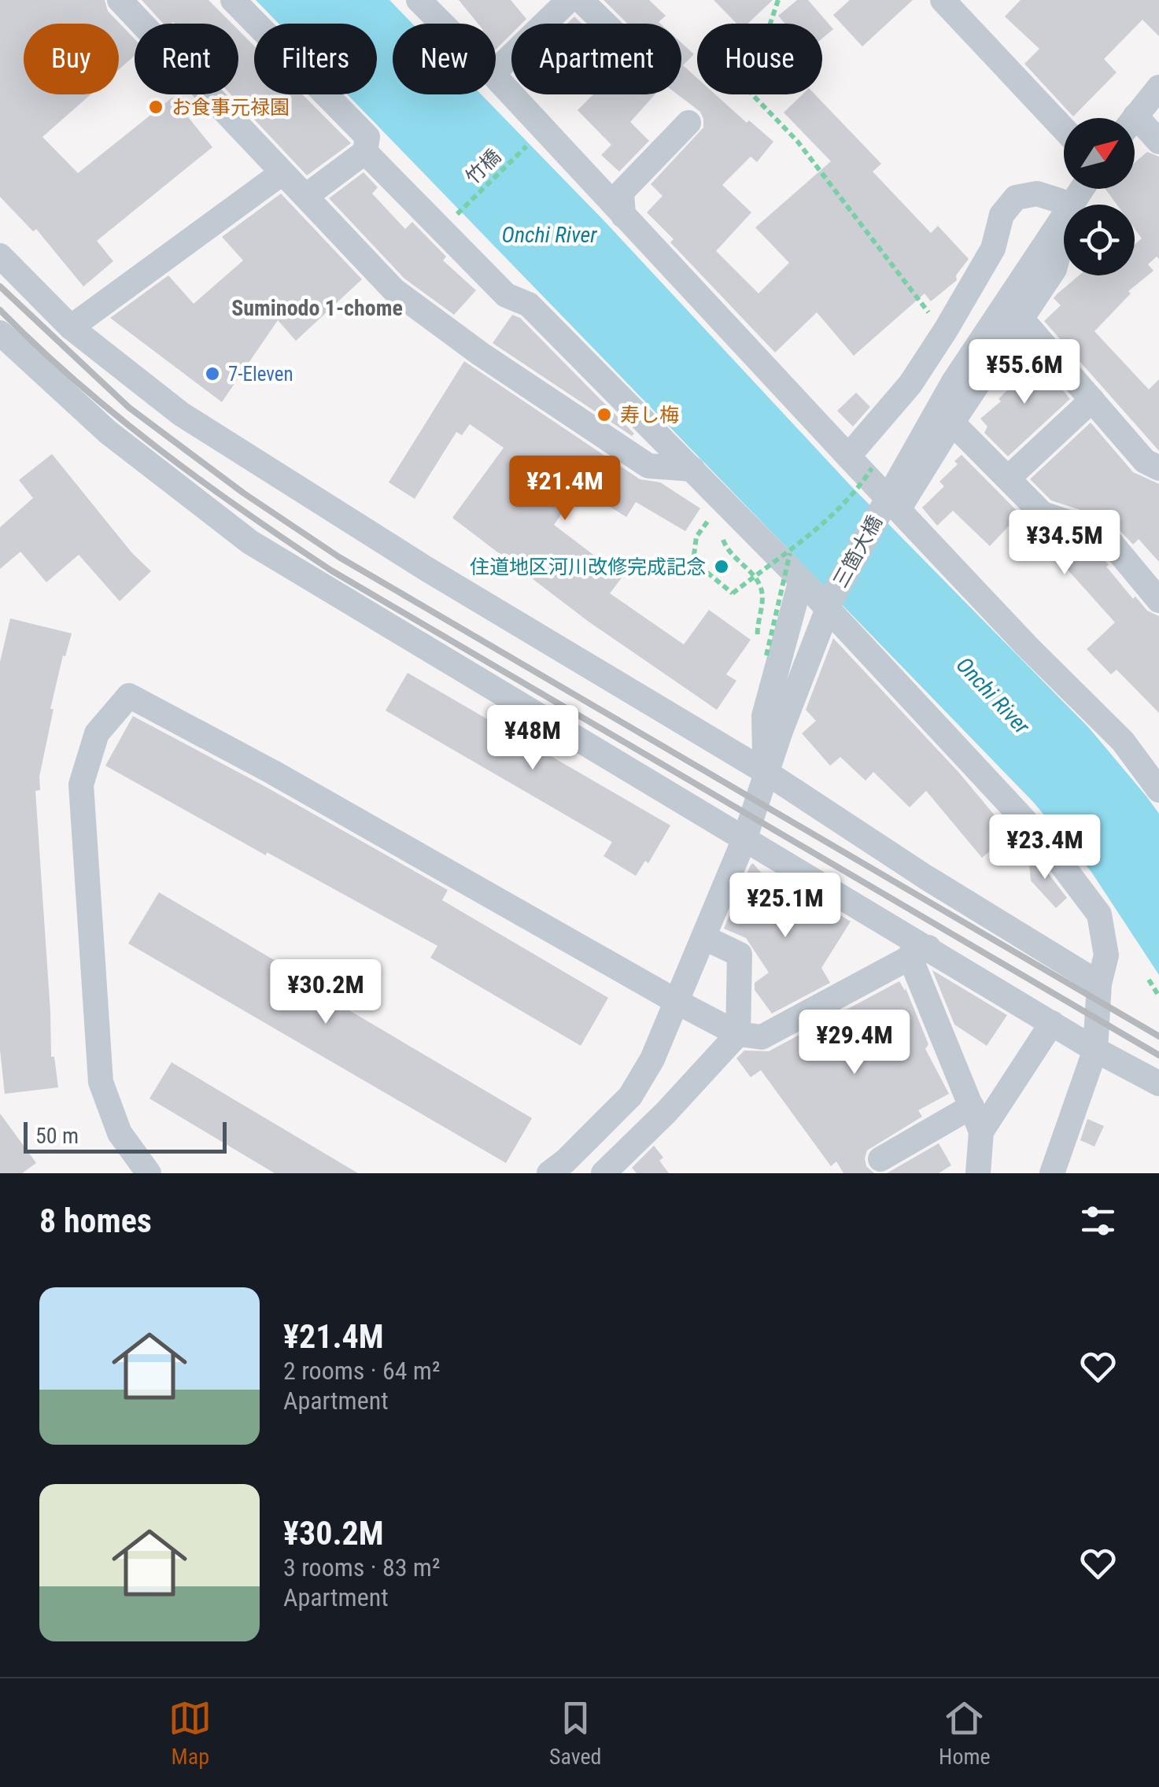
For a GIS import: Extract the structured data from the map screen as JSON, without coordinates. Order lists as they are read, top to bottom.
{
  "streets": {
    "street": ["三箇大橋"],
    "path": ["竹橋"]
  },
  "districts": ["Suminodo 1-chome"],
  "water": ["Onchi River"],
  "places": [
    "お食事元禄園",
    "7-Eleven",
    "寿し梅",
    "住道地区河川改修完成記念"
  ],
  "scale_bar": "50 m",
  "north": "top right",
  "page": {
    "chip": [
      "Buy",
      "Rent",
      "Filters",
      "New",
      "Apartment",
      "House"
    ],
    "price": [
      "¥55.6M",
      "¥21.4M",
      "¥34.5M",
      "¥48M",
      "¥23.4M",
      "¥25.1M",
      "¥30.2M",
      "¥29.4M"
    ],
    "scale": "50 m",
    "heading": "8 homes",
    "list": [
      {
        "name": "¥21.4M",
        "note": "2 rooms · 64 m² · Apartment"
      },
      {
        "name": "¥30.2M",
        "note": "3 rooms · 83 m² · Apartment"
      }
    ],
    "tabs": ["Map", "Saved", "Home"]
  }
}
